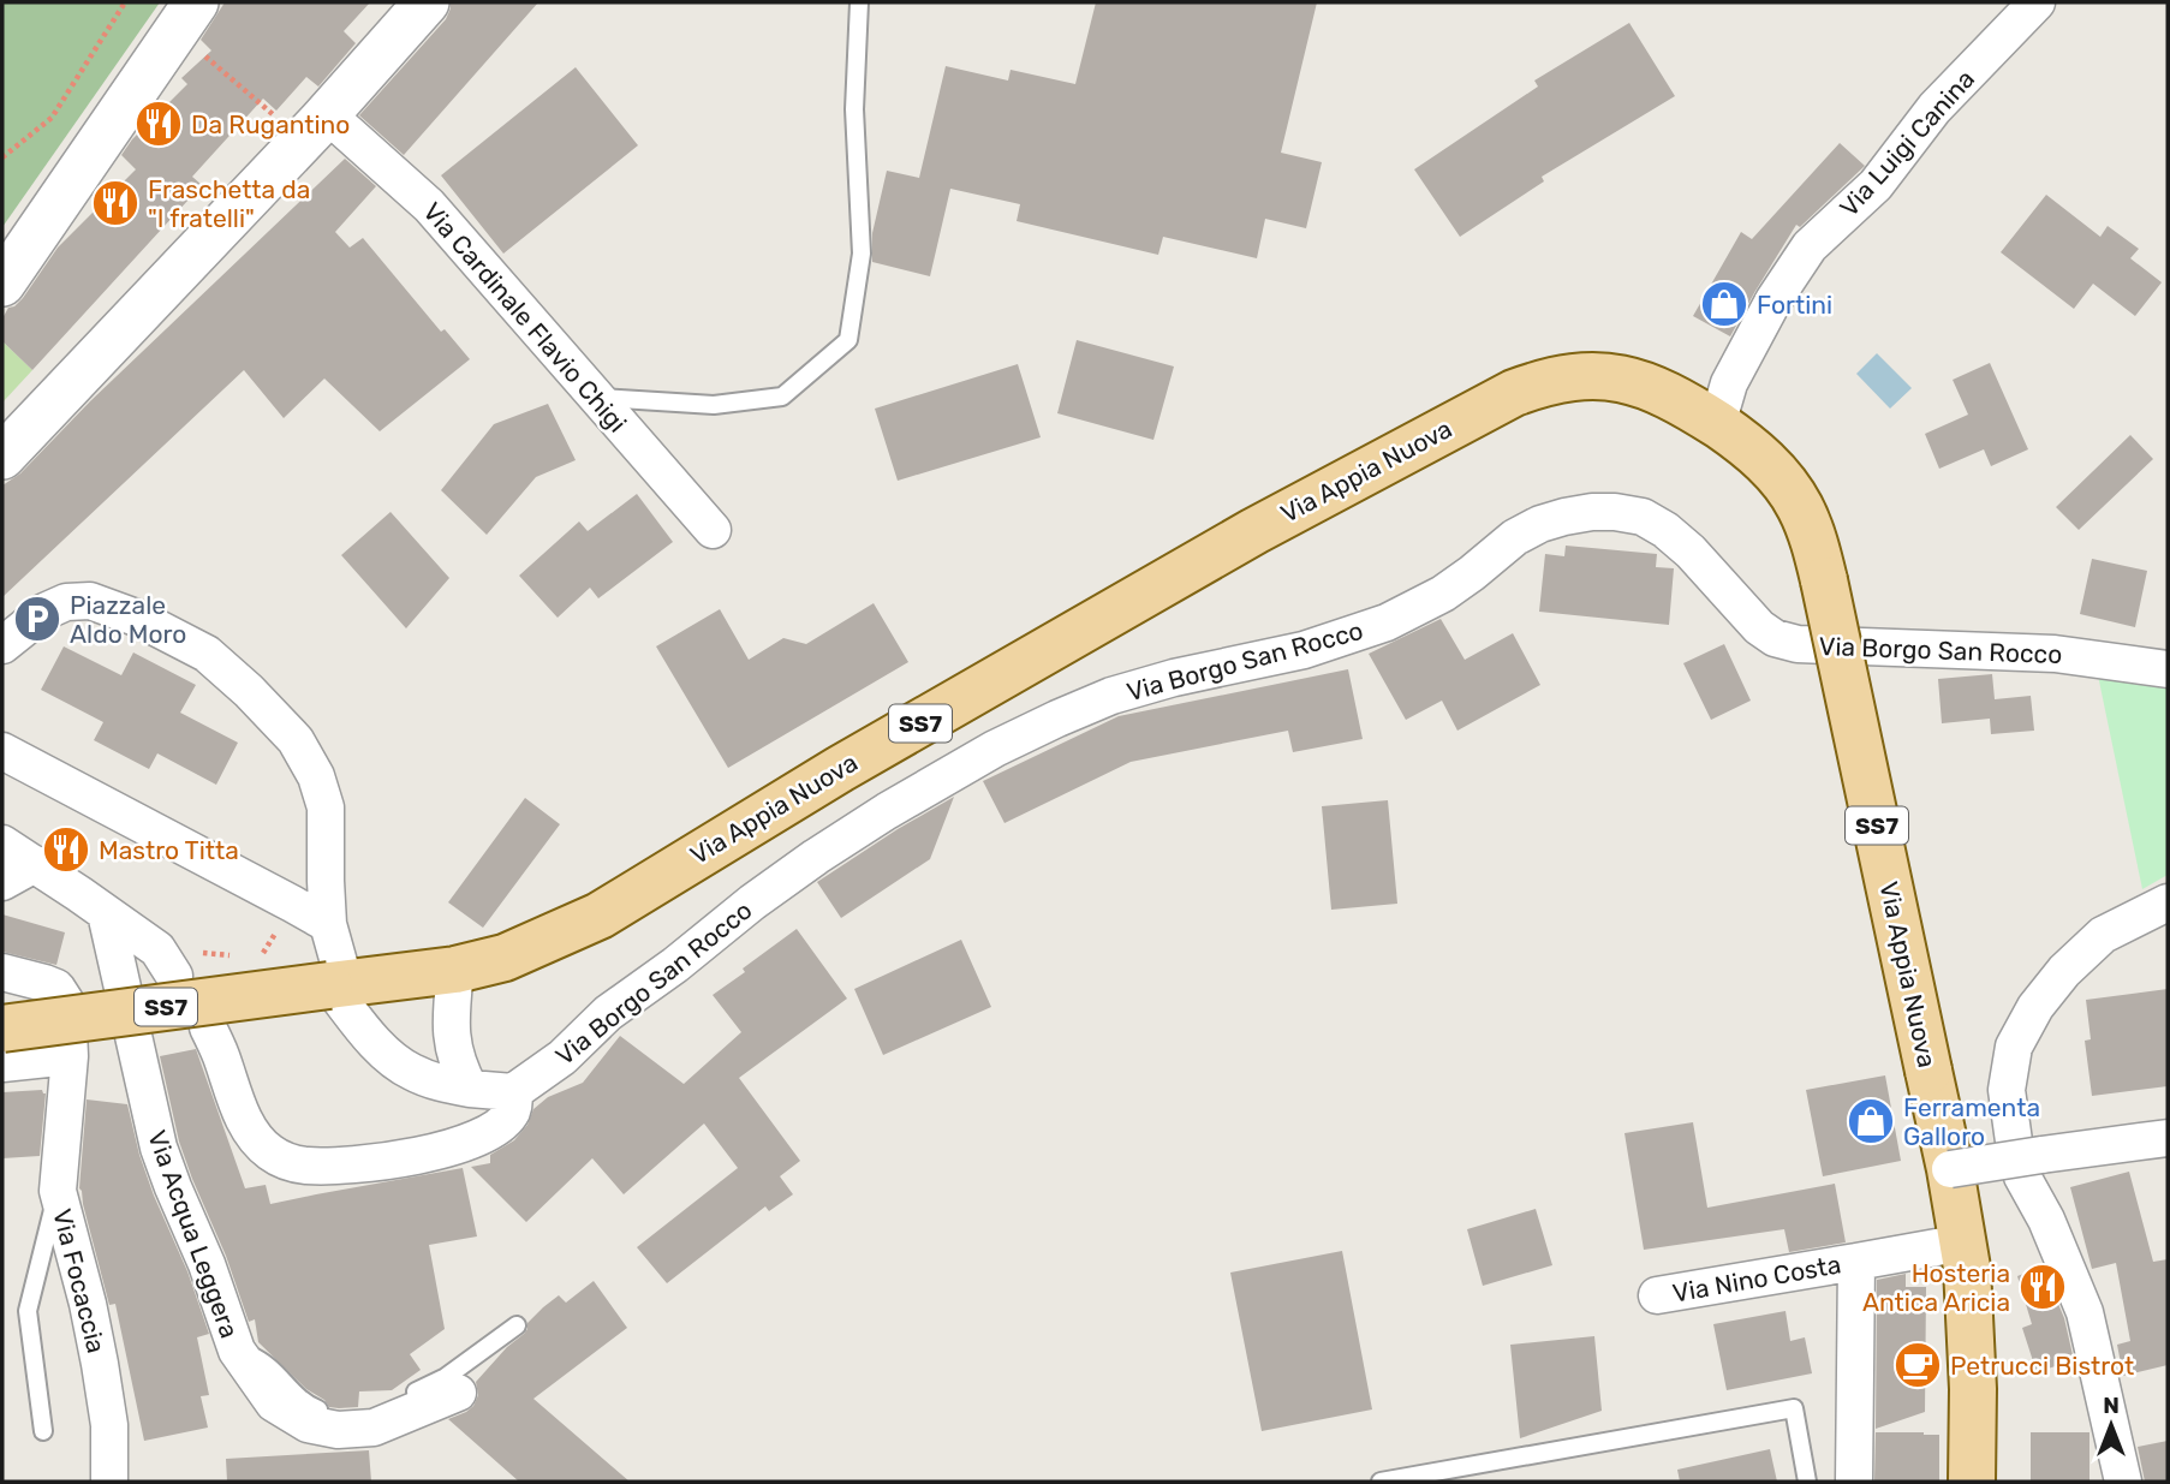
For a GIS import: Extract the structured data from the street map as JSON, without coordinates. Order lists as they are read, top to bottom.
{
  "streets": {
    "main road": ["Via Appia Nuova", "SS7"],
    "street": [
      "Via Luigi Canina",
      "Via Cardinale Flavio Chigi",
      "Via Borgo San Rocco",
      "Via Acqua Leggera",
      "Via Nino Costa",
      "Via Focaccia"
    ]
  },
  "crossings": [
    ["Via Luigi Canina", "Via Appia Nuova"],
    ["Via Appia Nuova", "Via Nino Costa"]
  ],
  "places": {
    "restaurant": [
      "Da Rugantino",
      "Fraschetta da \"I fratelli\"",
      "Mastro Titta",
      "Hosteria Antica Aricia"
    ],
    "shop": ["Fortini", "Ferramenta Galloro"],
    "parking": ["Piazzale Aldo Moro"],
    "cafe": ["Petrucci Bistrot"]
  },
  "north": "top"
}
